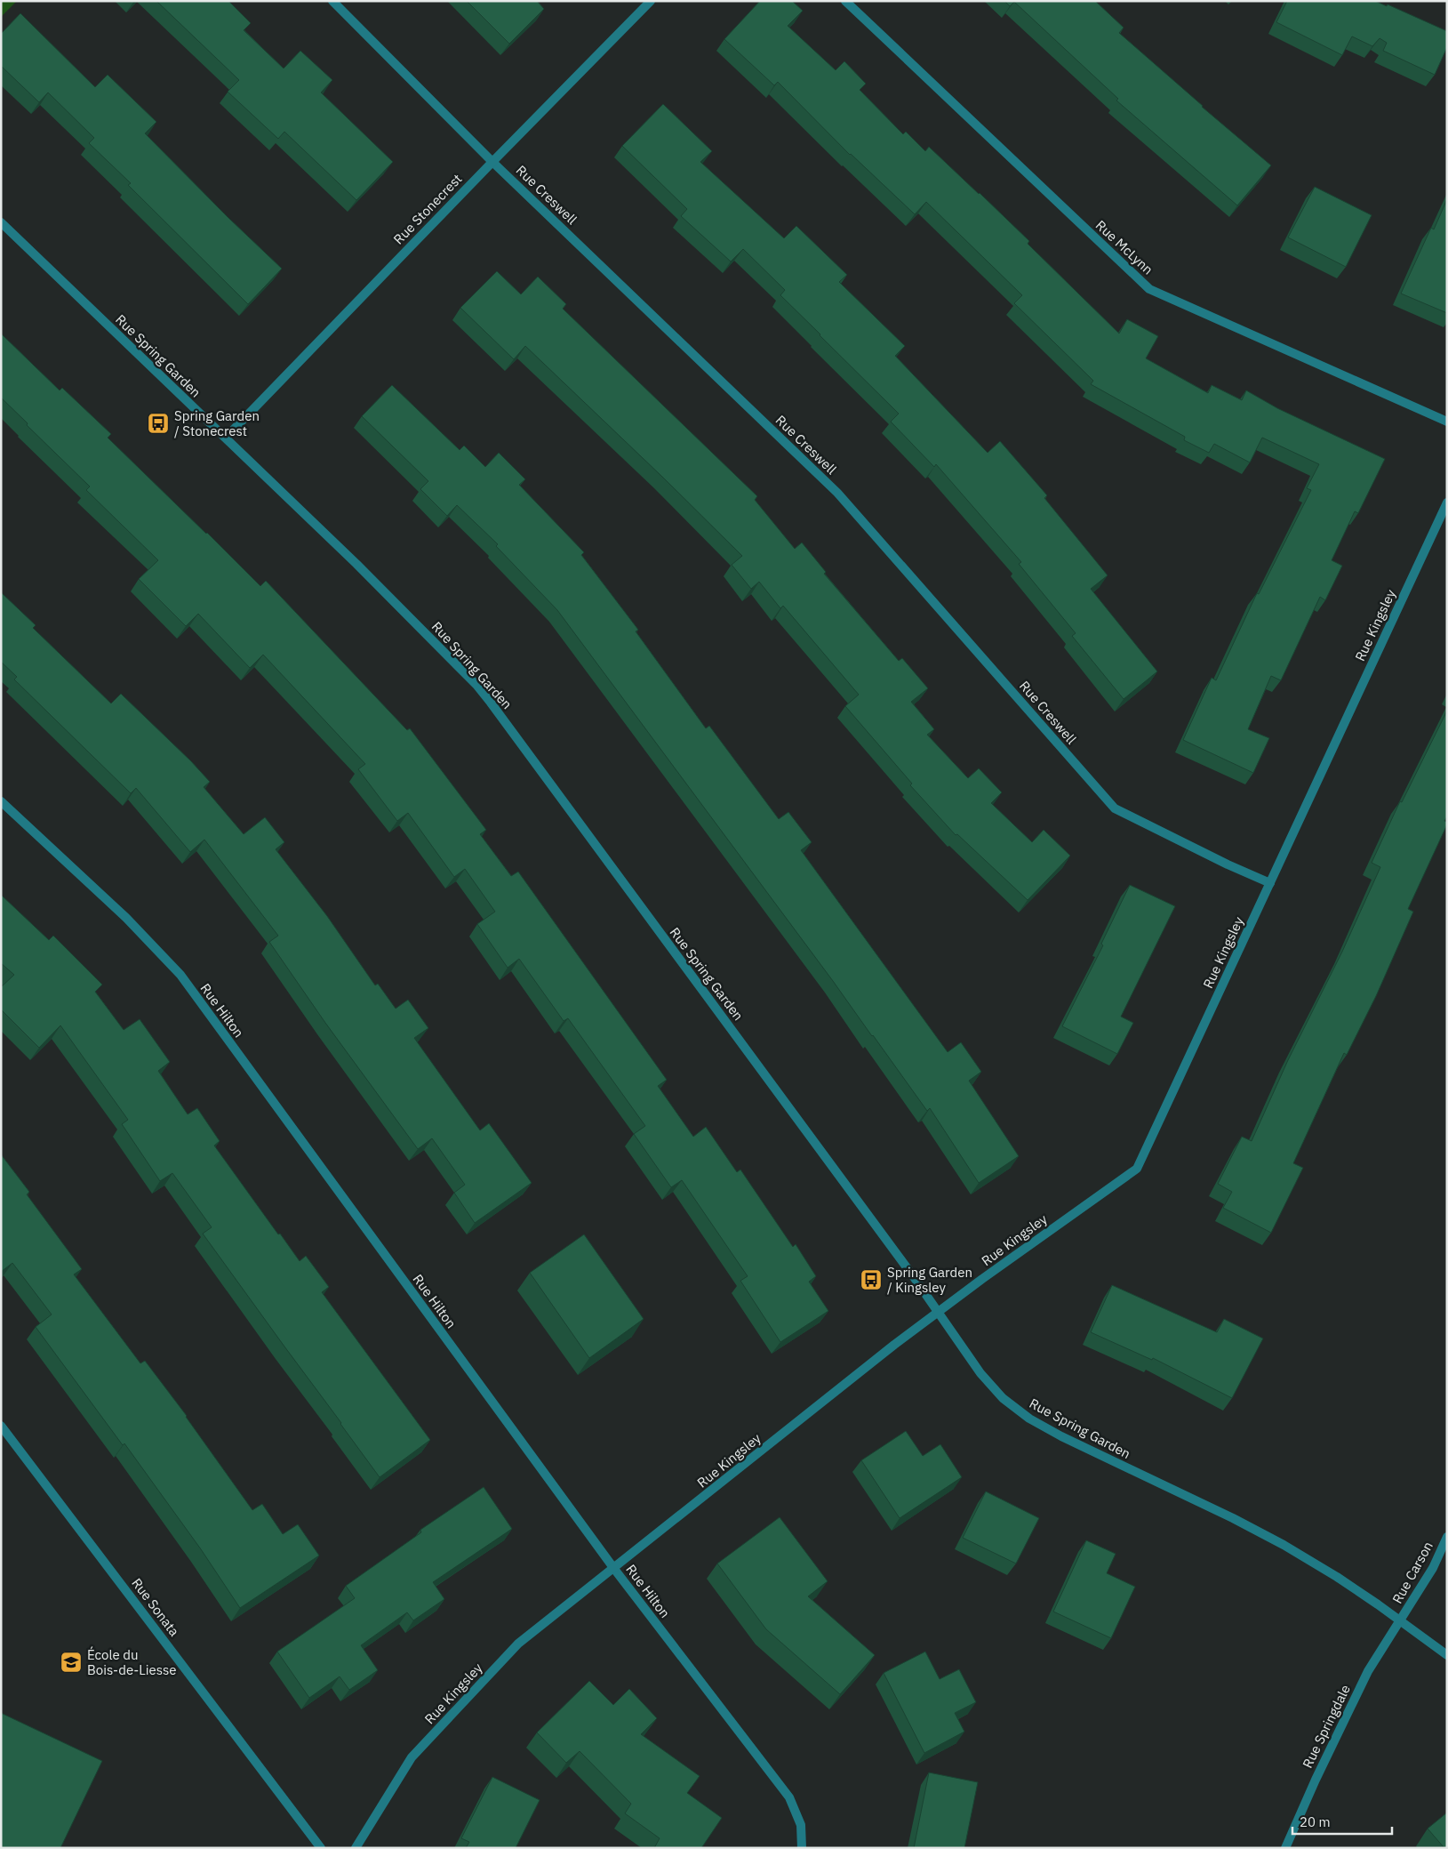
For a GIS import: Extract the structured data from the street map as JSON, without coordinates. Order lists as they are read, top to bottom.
{
  "streets": {
    "street": [
      "Rue Creswell",
      "Rue Stonecrest",
      "Rue McLynn",
      "Rue Spring Garden",
      "Rue Kingsley",
      "Rue Hilton",
      "Rue Carson",
      "Rue Sonata",
      "Rue Springdale"
    ]
  },
  "crossings": [
    ["Rue Creswell", "Rue Stonecrest"],
    ["Rue Creswell", "Rue Kingsley"],
    ["Rue Stonecrest", "Rue Spring Garden"],
    ["Rue Spring Garden", "Rue Kingsley"],
    ["Rue Spring Garden", "Rue Carson"],
    ["Rue Spring Garden", "Rue Springdale"],
    ["Rue Kingsley", "Rue Hilton"],
    ["Rue Carson", "Rue Springdale"]
  ],
  "places": {
    "bus stop": ["Spring Garden / Stonecrest", "Spring Garden / Kingsley"],
    "school or university": ["École du Bois-de-Liesse"]
  },
  "scale_bar": "20 m"
}
